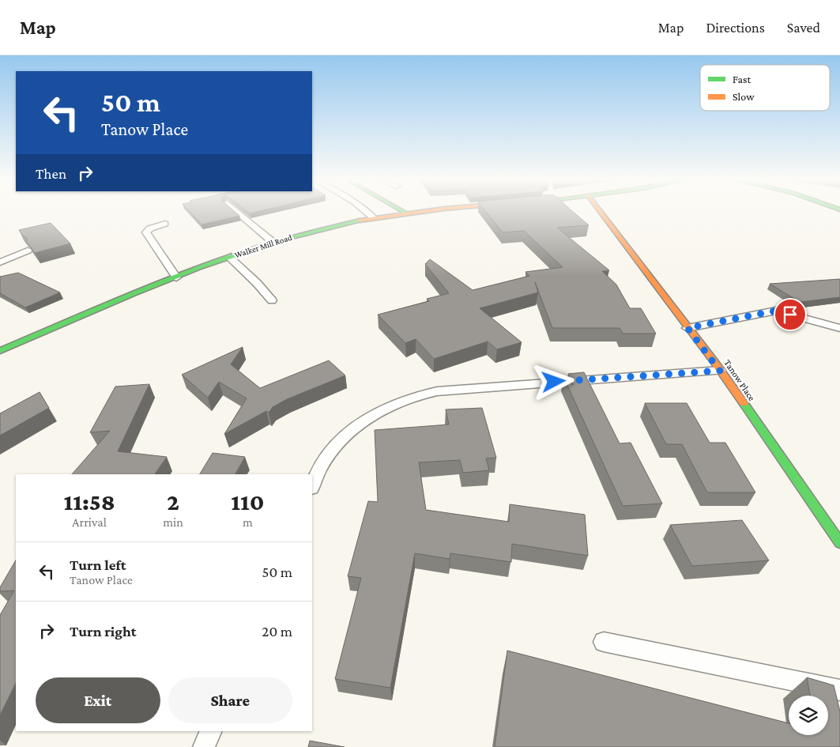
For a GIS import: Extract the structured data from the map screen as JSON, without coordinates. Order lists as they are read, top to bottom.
{
  "streets": {
    "street": ["Walker Mill Road", "Tanow Place"]
  },
  "legend": ["Fast", "Slow"],
  "page": {
    "header": "Map",
    "nav": ["Map", "Directions", "Saved"],
    "turn": ["50 m", "Tanow Place"],
    "then": "Then",
    "eta": [
      "11:58",
      "Arrival",
      "2",
      "min",
      "110",
      "m"
    ],
    "list": [
      {
        "name": "Turn left",
        "note": "Tanow Place",
        "value": "50 m"
      },
      {
        "name": "Turn right",
        "value": "20 m"
      }
    ],
    "buttons": ["Exit", "Share"]
  }
}
